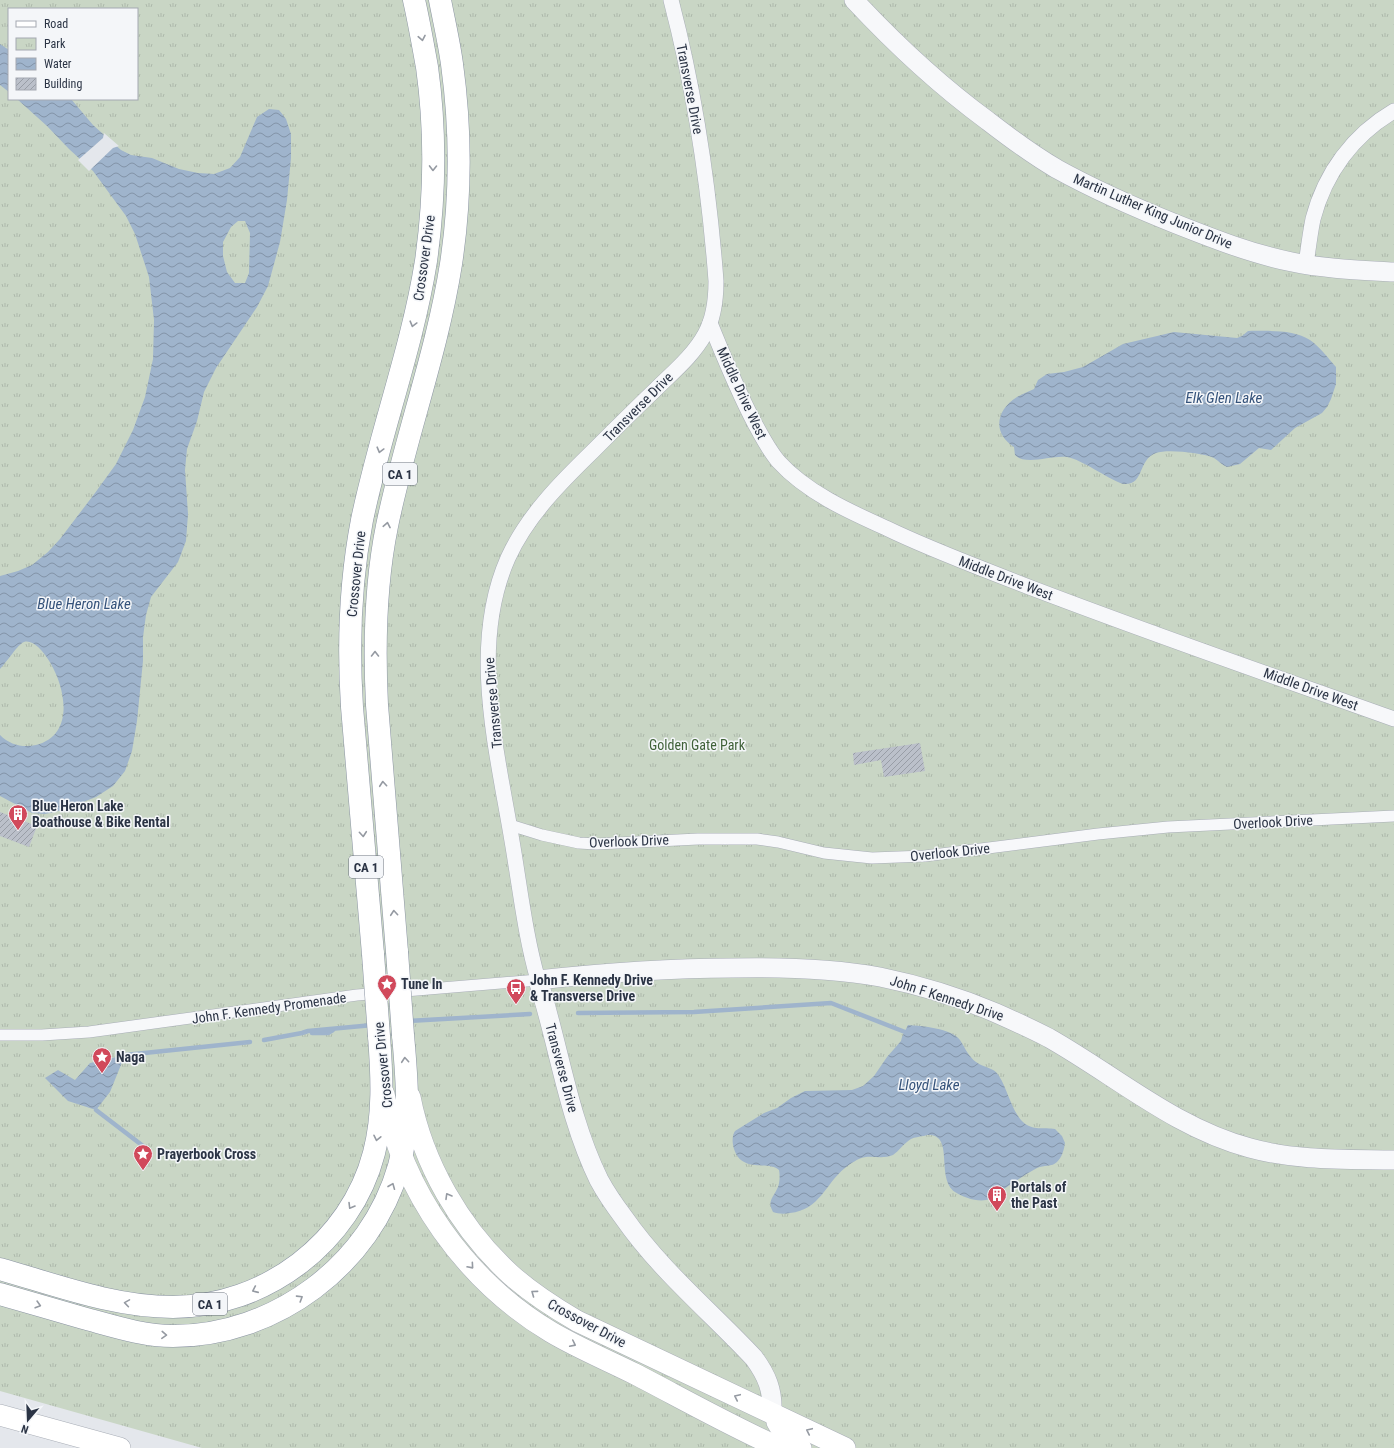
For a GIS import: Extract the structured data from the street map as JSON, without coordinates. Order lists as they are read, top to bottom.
{
  "streets": {
    "highway": ["Crossover Drive", "CA 1"],
    "street": [
      "Transverse Drive",
      "Martin Luther King Junior Drive",
      "Middle Drive West",
      "Overlook Drive",
      "John F Kennedy Drive",
      "John F. Kennedy Promenade"
    ]
  },
  "crossings": [
    ["Transverse Drive", "Crossover Drive"],
    ["Transverse Drive", "Middle Drive West"],
    ["Transverse Drive", "Overlook Drive"],
    ["Transverse Drive", "John F Kennedy Drive"],
    ["Transverse Drive", "John F. Kennedy Promenade"],
    ["Crossover Drive", "CA 1"],
    ["John F Kennedy Drive", "John F. Kennedy Promenade"]
  ],
  "water": ["Elk Glen Lake", "Blue Heron Lake", "Lloyd Lake"],
  "parks": ["Golden Gate Park"],
  "places": {
    "building": ["Blue Heron Lake Boathouse & Bike Rental", "Portals of the Past"],
    "place": ["Tune In", "Naga", "Prayerbook Cross"],
    "bus stop": ["John F. Kennedy Drive & Transverse Drive"]
  },
  "legend": [
    "Road",
    "Park",
    "Water",
    "Building"
  ],
  "north": "bottom"
}
